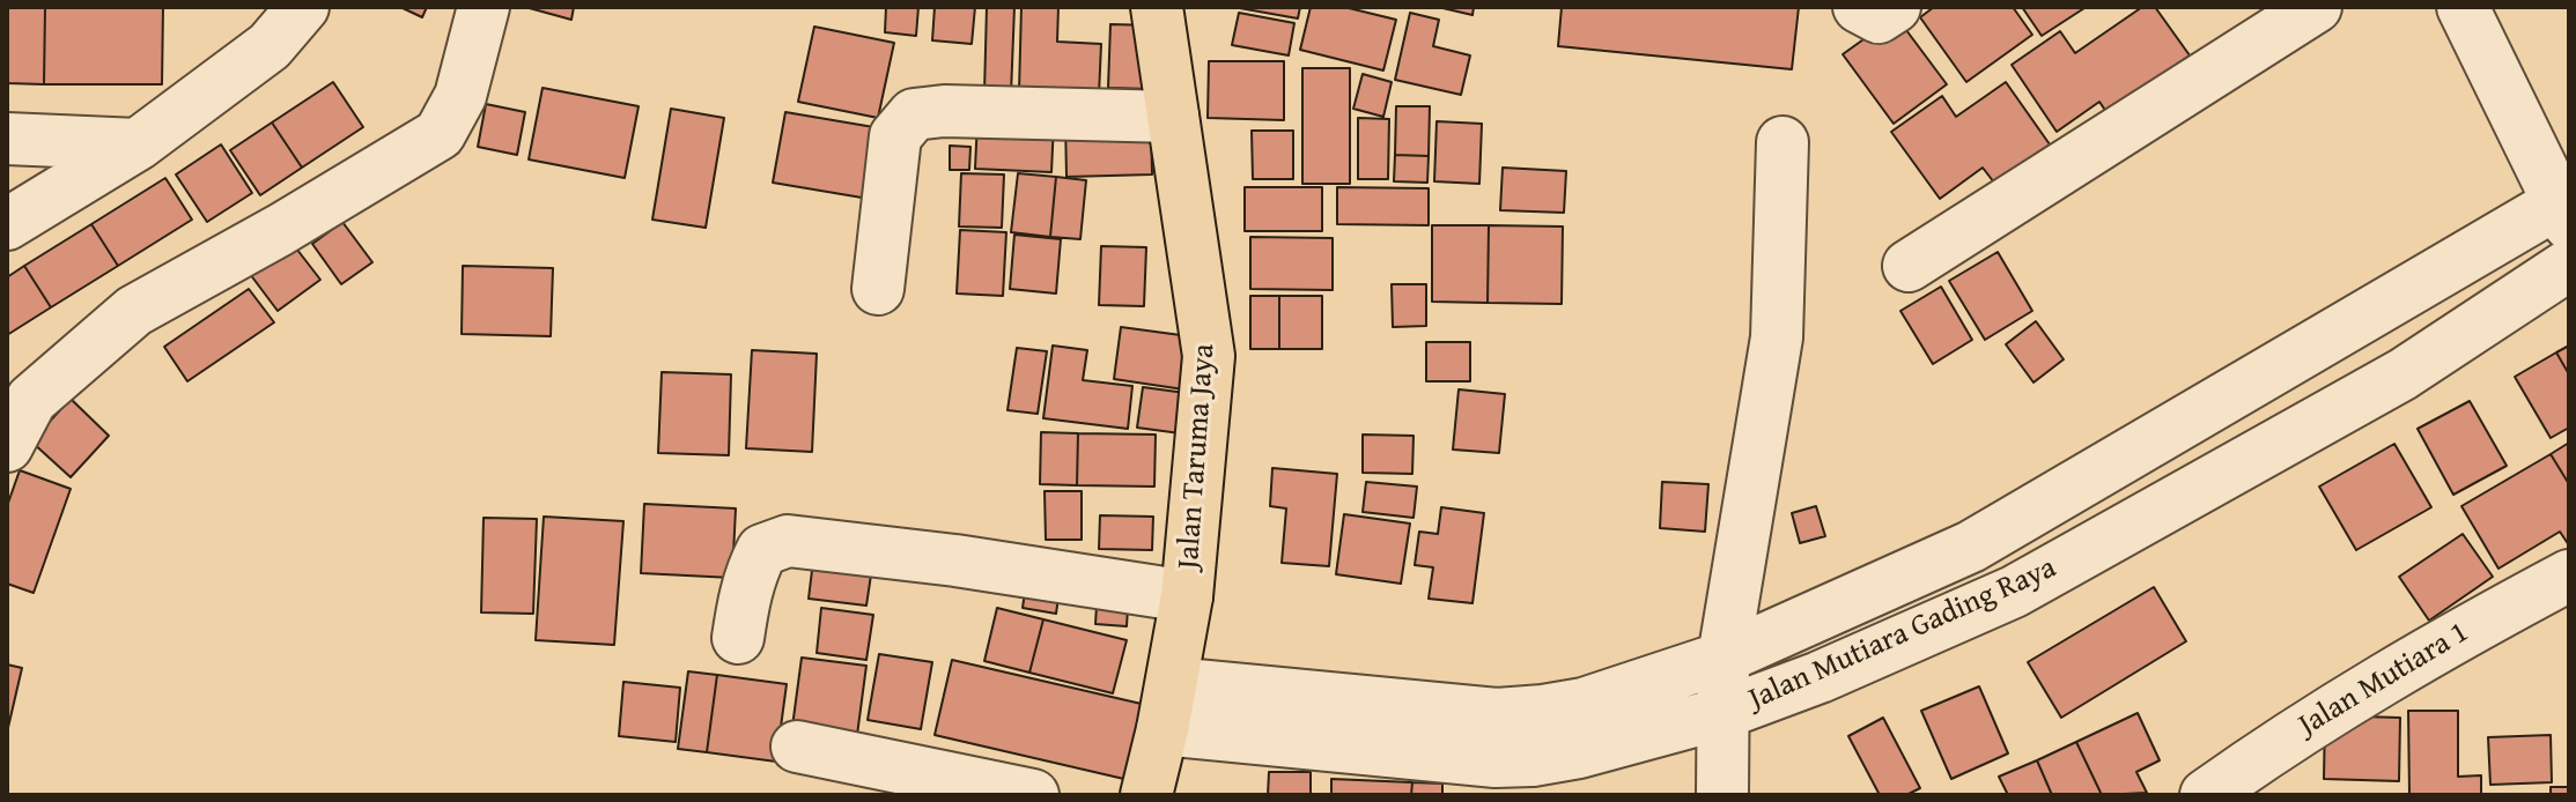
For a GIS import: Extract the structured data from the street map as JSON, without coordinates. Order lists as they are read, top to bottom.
{
  "streets": {
    "main road": ["Jalan Taruma Jaya"],
    "street": ["Jalan Mutiara Gading Raya", "Jalan Mutiara 1"]
  },
  "crossings": [
    ["Jalan Taruma Jaya", "Jalan Mutiara Gading Raya"]
  ]
}
